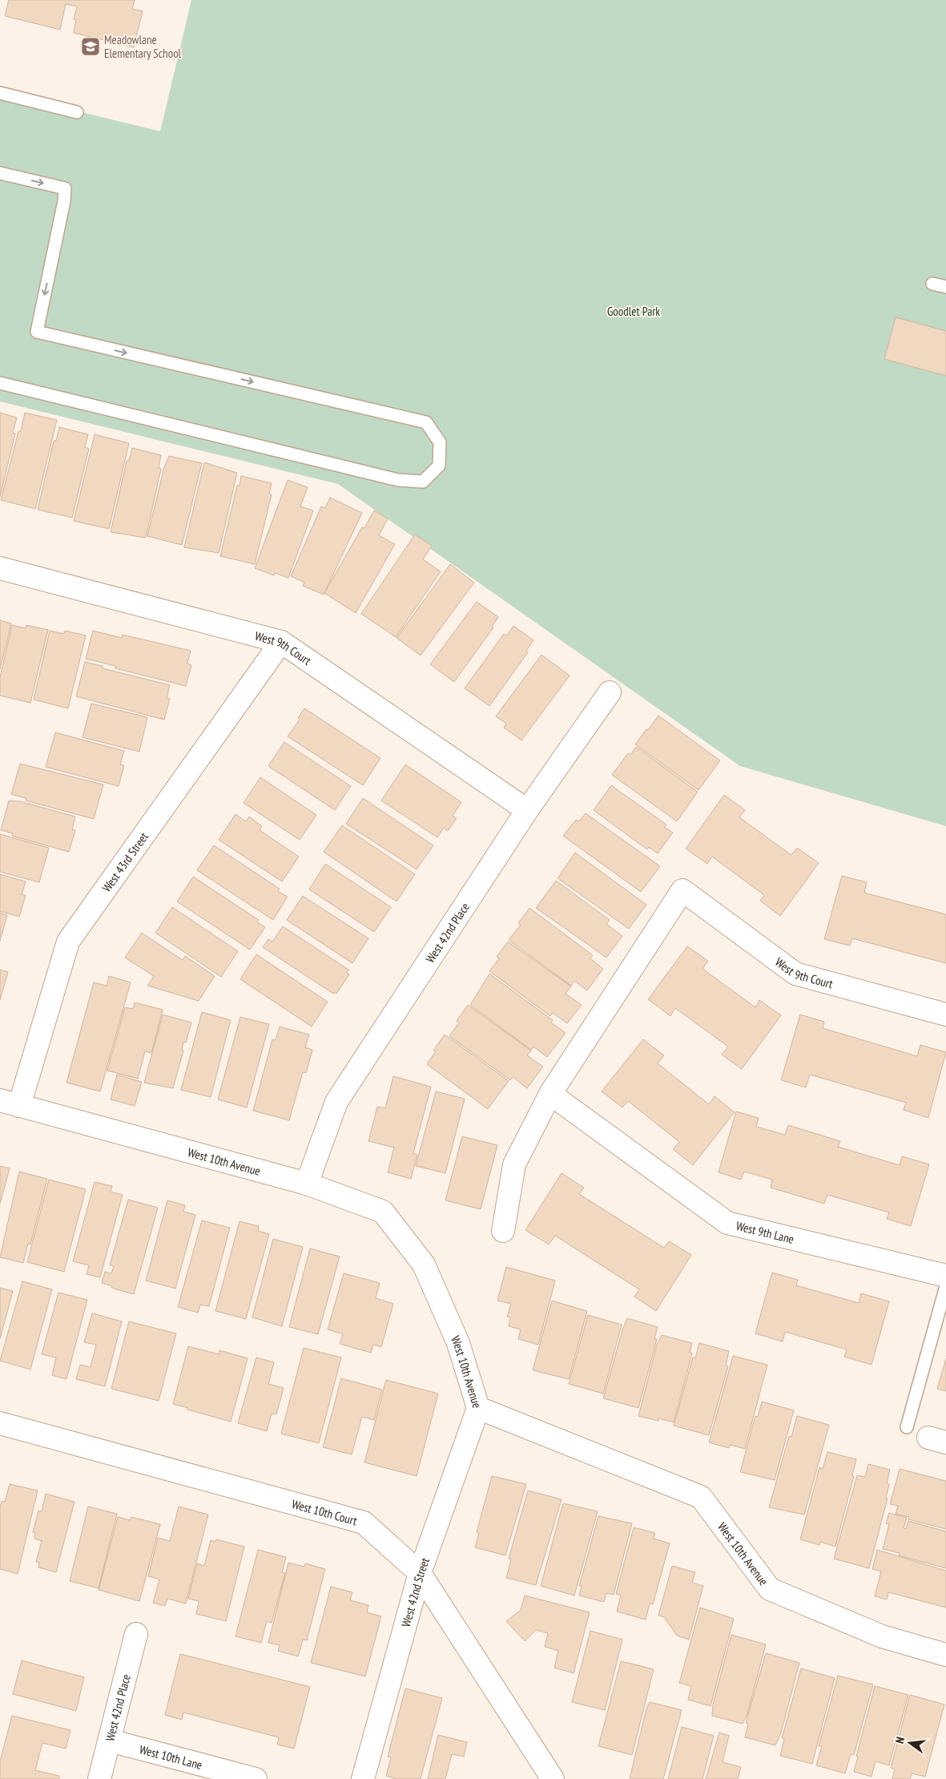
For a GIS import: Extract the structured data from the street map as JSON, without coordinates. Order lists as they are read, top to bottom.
{
  "streets": {
    "street": [
      "West 9th Court",
      "West 43rd Street",
      "West 42nd Place",
      "West 10th Avenue",
      "West 9th Lane",
      "West 10th Court",
      "West 42nd Street",
      "West 10th Lane"
    ]
  },
  "crossings": [
    ["West 9th Court", "West 43rd Street"],
    ["West 9th Court", "West 42nd Place"],
    ["West 9th Court", "West 9th Lane"],
    ["West 43rd Street", "West 10th Avenue"],
    ["West 42nd Place", "West 10th Avenue"],
    ["West 42nd Place", "West 10th Lane"],
    ["West 10th Avenue", "West 42nd Street"],
    ["West 10th Court", "West 42nd Street"]
  ],
  "parks": ["Goodlet Park"],
  "places": {
    "school or university": ["Meadowlane Elementary School"]
  },
  "north": "left"
}
